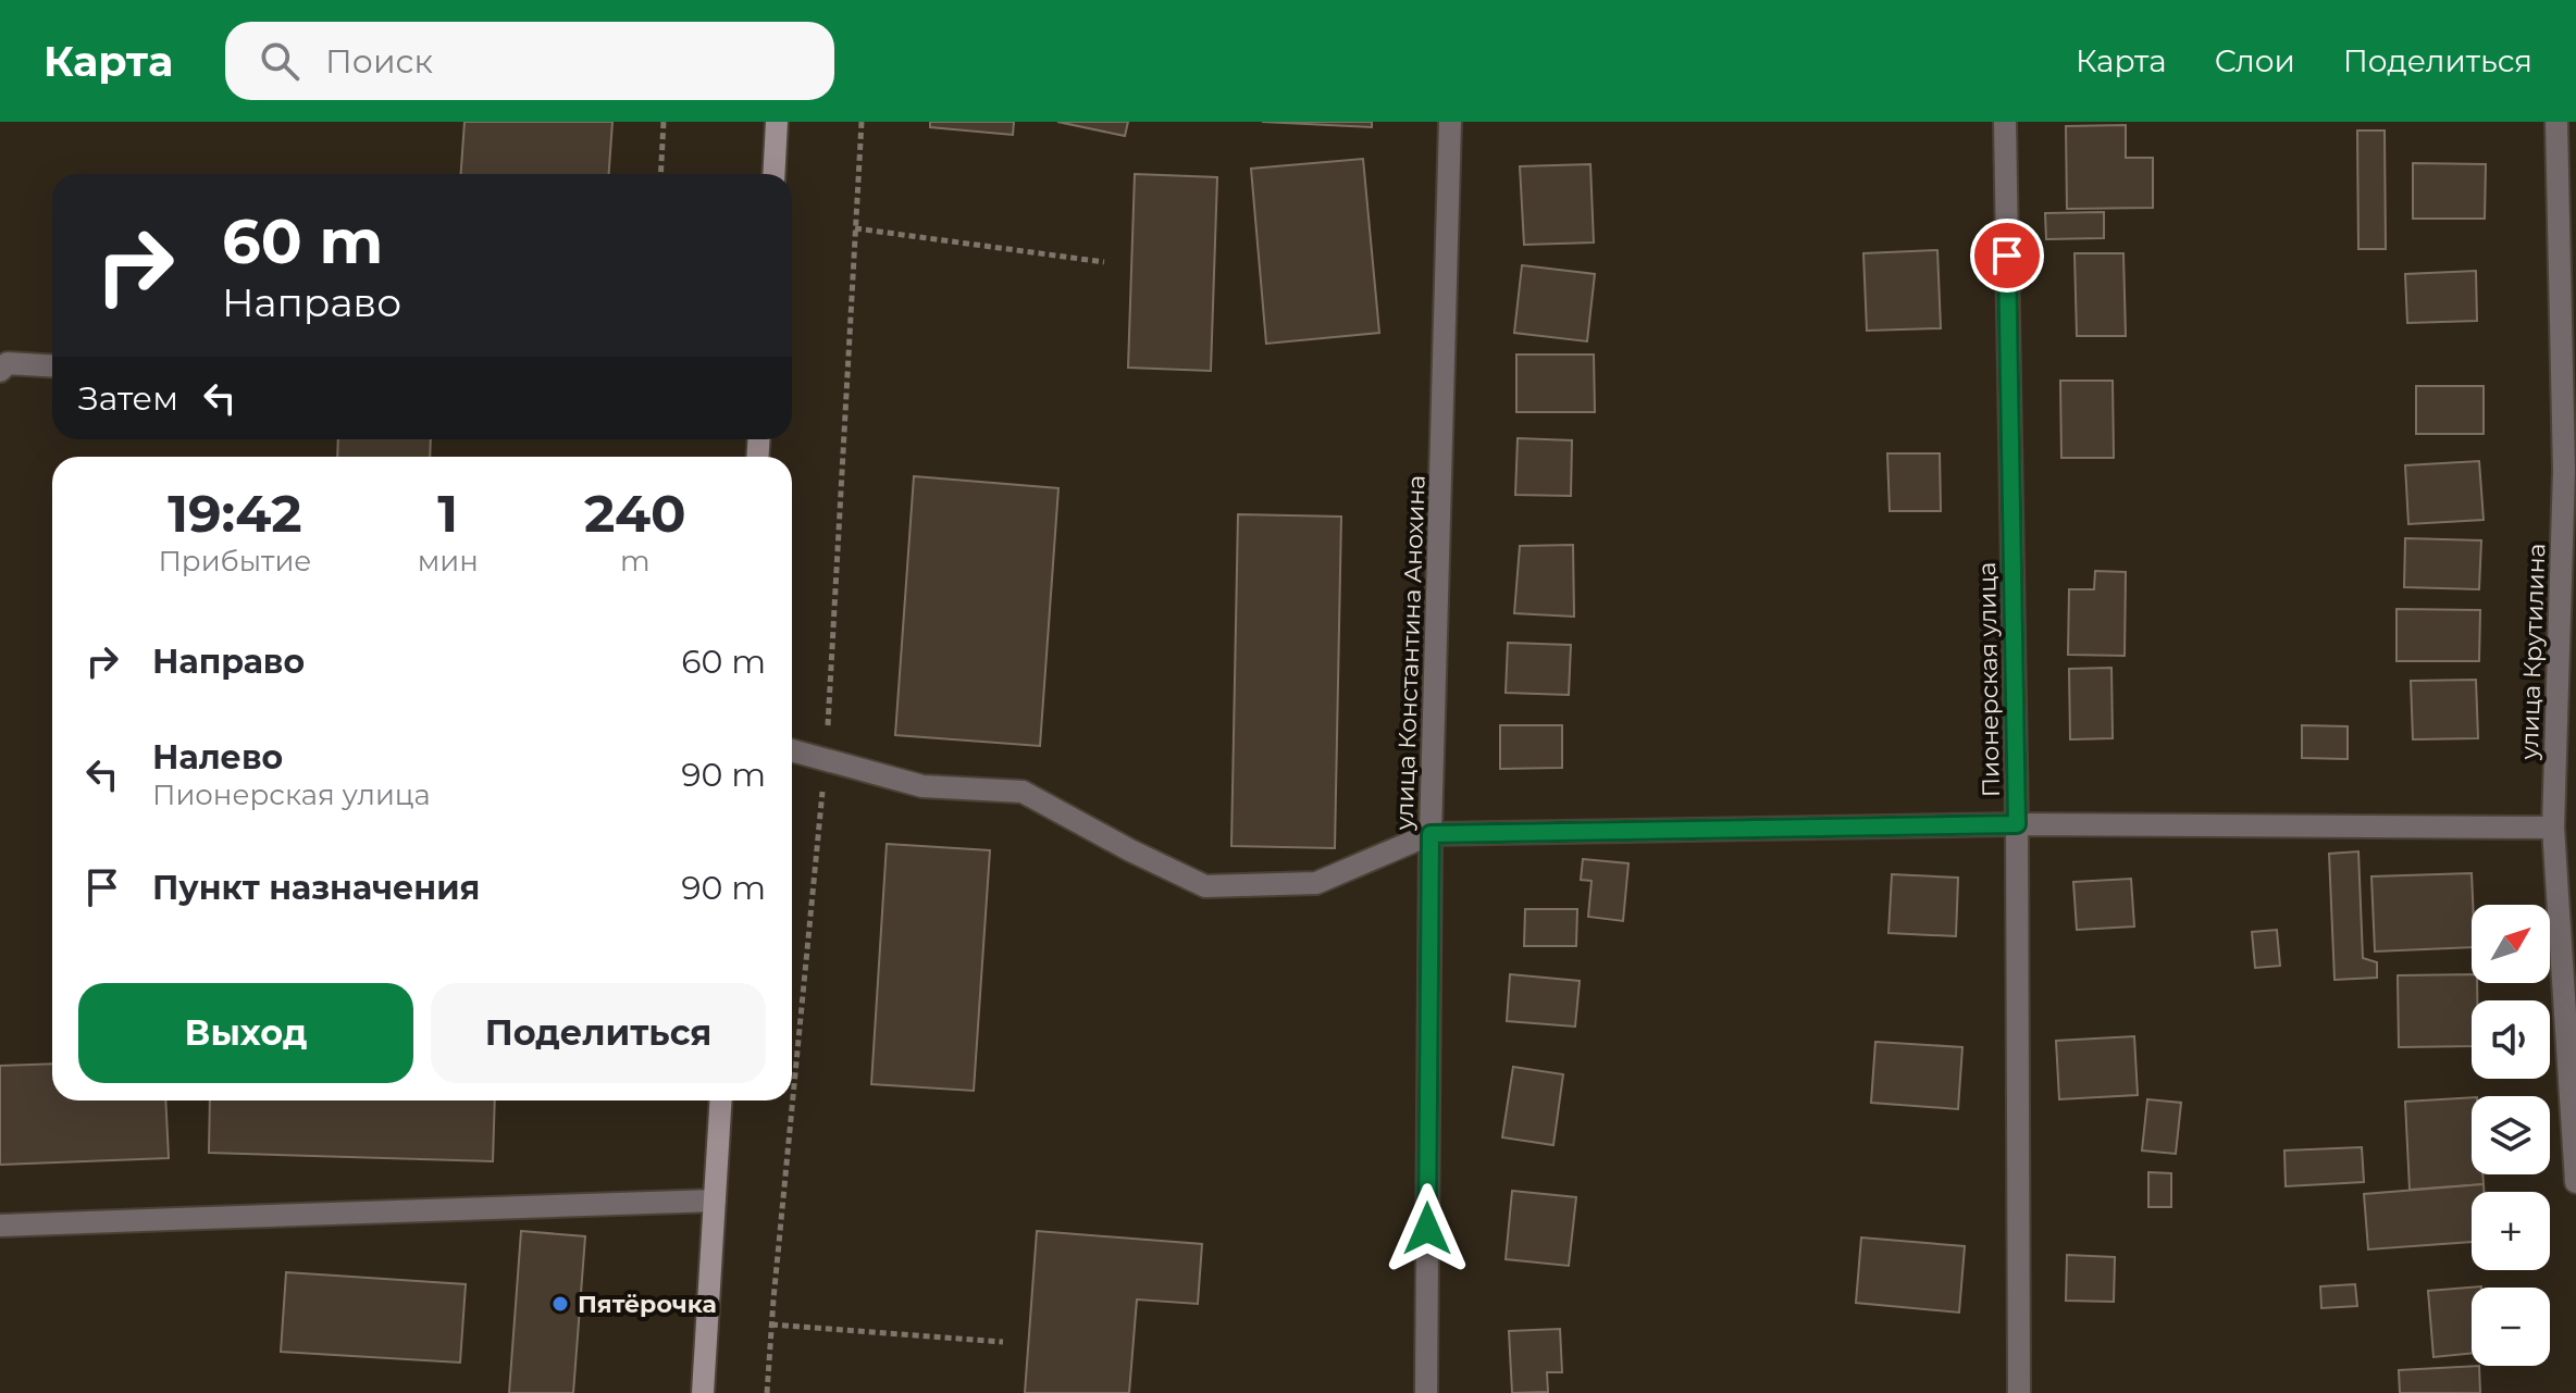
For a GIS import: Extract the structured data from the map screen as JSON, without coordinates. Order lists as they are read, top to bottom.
{
  "streets": {
    "street": ["улица Крутилина", "улица Константина Анохина", "Пионерская улица"]
  },
  "places": ["Пятёрочка"],
  "north": "top right",
  "page": {
    "header": "Карта",
    "search": "Поиск",
    "nav": ["Карта", "Слои", "Поделиться"],
    "turn": ["60 m", "Направо"],
    "then": "Затем",
    "eta": [
      "19:42",
      "Прибытие",
      "1",
      "мин",
      "240",
      "m"
    ],
    "list": [
      {
        "name": "Направо",
        "value": "60 m"
      },
      {
        "name": "Налево",
        "note": "Пионерская улица",
        "value": "90 m"
      },
      {
        "name": "Пункт назначения",
        "value": "90 m"
      }
    ],
    "map_buttons": ["+", "−"],
    "buttons": ["Выход", "Поделиться"]
  }
}
